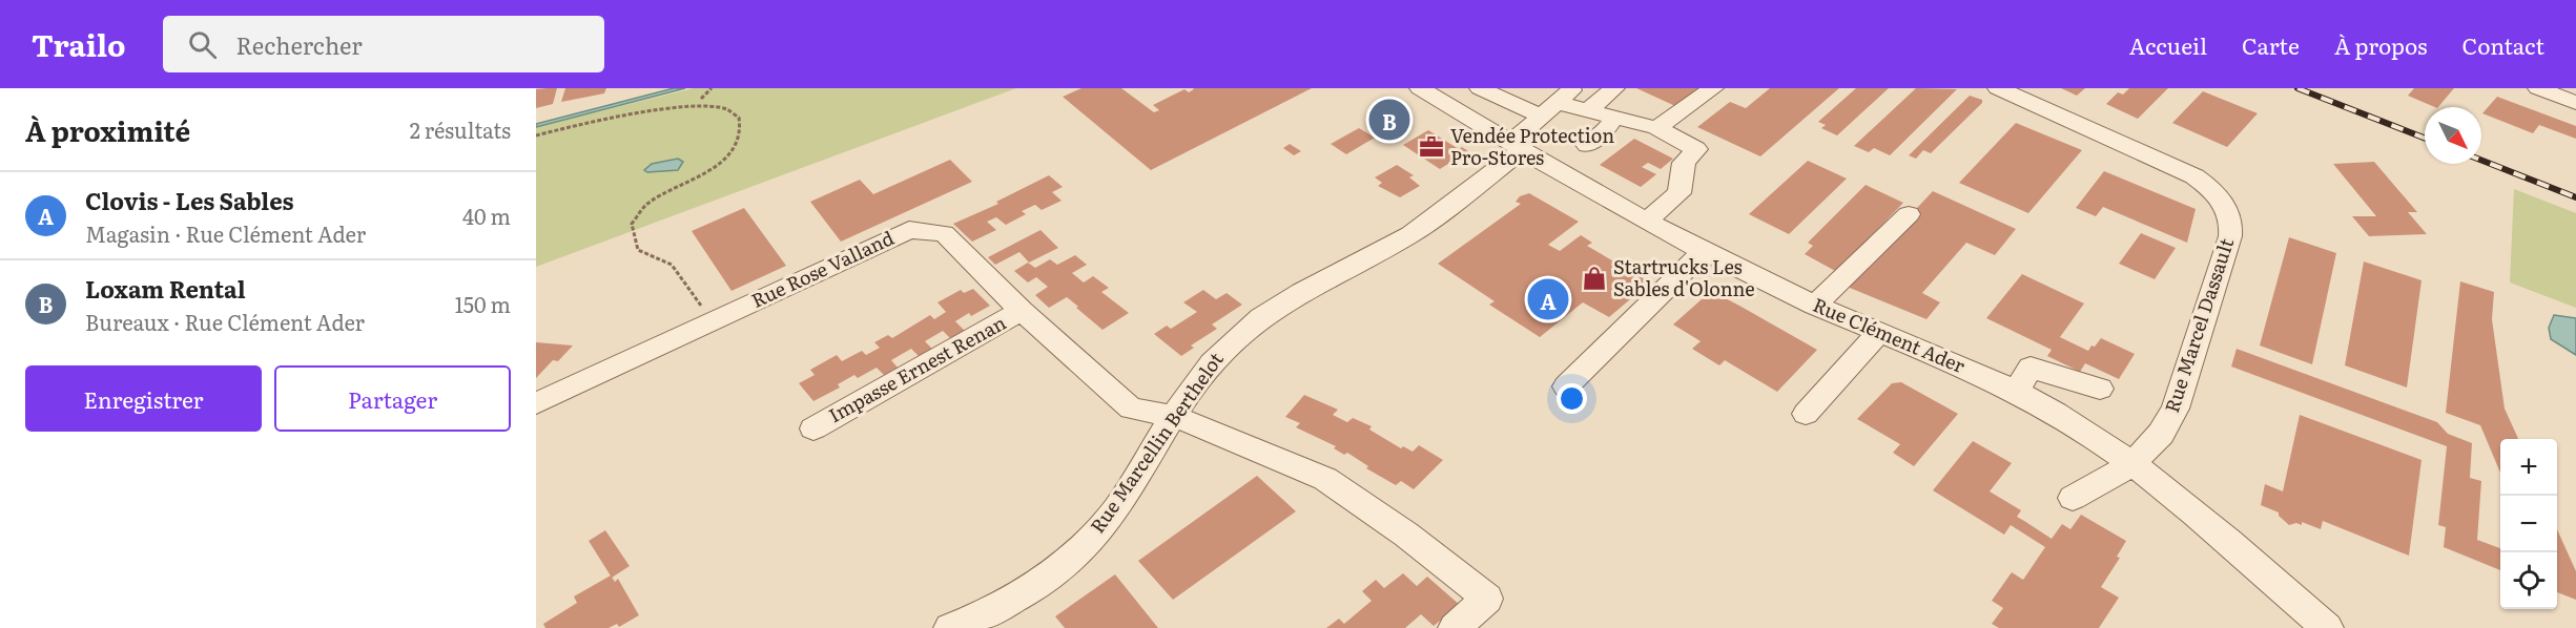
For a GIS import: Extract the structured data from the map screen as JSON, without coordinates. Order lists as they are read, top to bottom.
{
  "streets": {
    "street": [
      "Rue Rose Valland",
      "Rue Marcel Dassault",
      "Rue Clément Ader",
      "Impasse Ernest Renan",
      "Rue Marcellin Berthelot"
    ]
  },
  "crossings": [
    ["Rue Rose Valland", "Impasse Ernest Renan"],
    ["Rue Rose Valland", "Rue Marcellin Berthelot"],
    ["Rue Marcel Dassault", "Rue Clément Ader"],
    ["Rue Clément Ader", "Rue Marcellin Berthelot"]
  ],
  "places": {
    "office": ["Vendée Protection Pro-Stores"],
    "shop": ["Startrucks Les Sables d'Olonne"]
  },
  "north": "bottom right",
  "page": {
    "header": "Trailo",
    "search": "Rechercher",
    "nav": [
      "Accueil",
      "Carte",
      "À propos",
      "Contact"
    ],
    "heading": ["À proximité", "2 résultats"],
    "pins": ["B", "A"],
    "list": [
      {
        "mark": "A",
        "name": "Clovis - Les Sables",
        "note": "Magasin · Rue Clément Ader",
        "value": "40 m"
      },
      {
        "mark": "B",
        "name": "Loxam Rental",
        "note": "Bureaux · Rue Clément Ader",
        "value": "150 m"
      }
    ],
    "buttons": ["Enregistrer", "Partager"],
    "map_buttons": ["+", "−"]
  }
}
